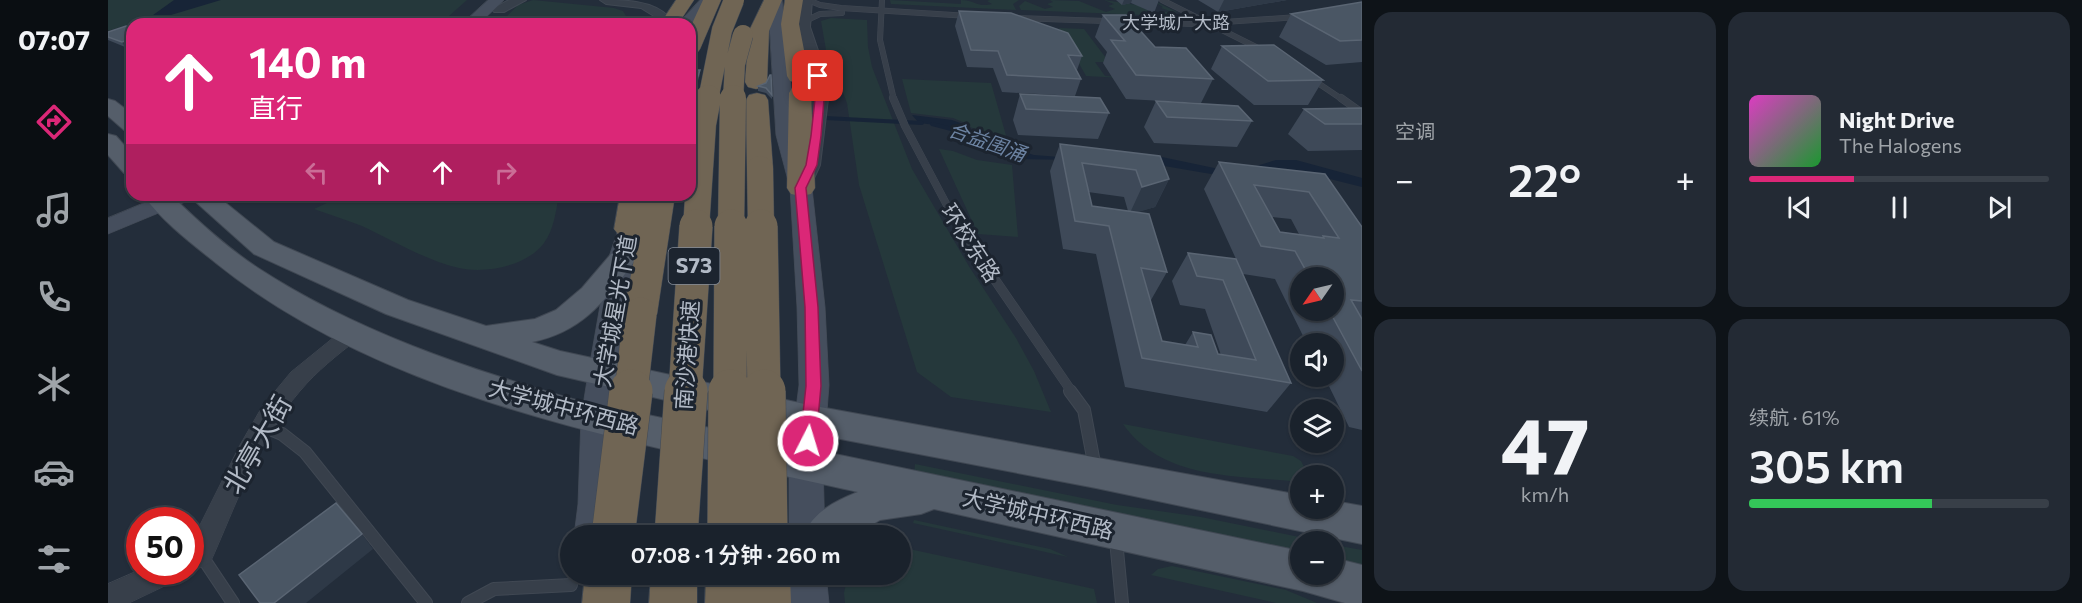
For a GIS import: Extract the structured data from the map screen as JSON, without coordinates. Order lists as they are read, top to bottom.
{
  "streets": {
    "highway": ["S73", "南沙港快速"],
    "main road": ["大学城星光下道", "大学城中环西路"],
    "street": ["北亭大街"],
    "lane": ["大学城广大路", "环校东路"]
  },
  "crossings": [
    ["环校东路", "大学城中环西路"],
    ["大学城星光下道", "大学城中环西路"],
    ["大学城中环西路", "北亭大街"]
  ],
  "water": ["合益围涌"],
  "north": "bottom left",
  "page": {
    "tabs": "07:07",
    "tile": [
      "空调",
      ["47", "km/h"],
      ["续航 · 61%", "305 km"]
    ],
    "turn": ["140 m", "直行"],
    "song": ["Night Drive", "The Halogens"],
    "heat": ["−", "22°", "+"],
    "map_buttons": ["+", "−"],
    "limit": "50",
    "trip": "07:08 · 1 分钟 · 260 m"
  }
}
